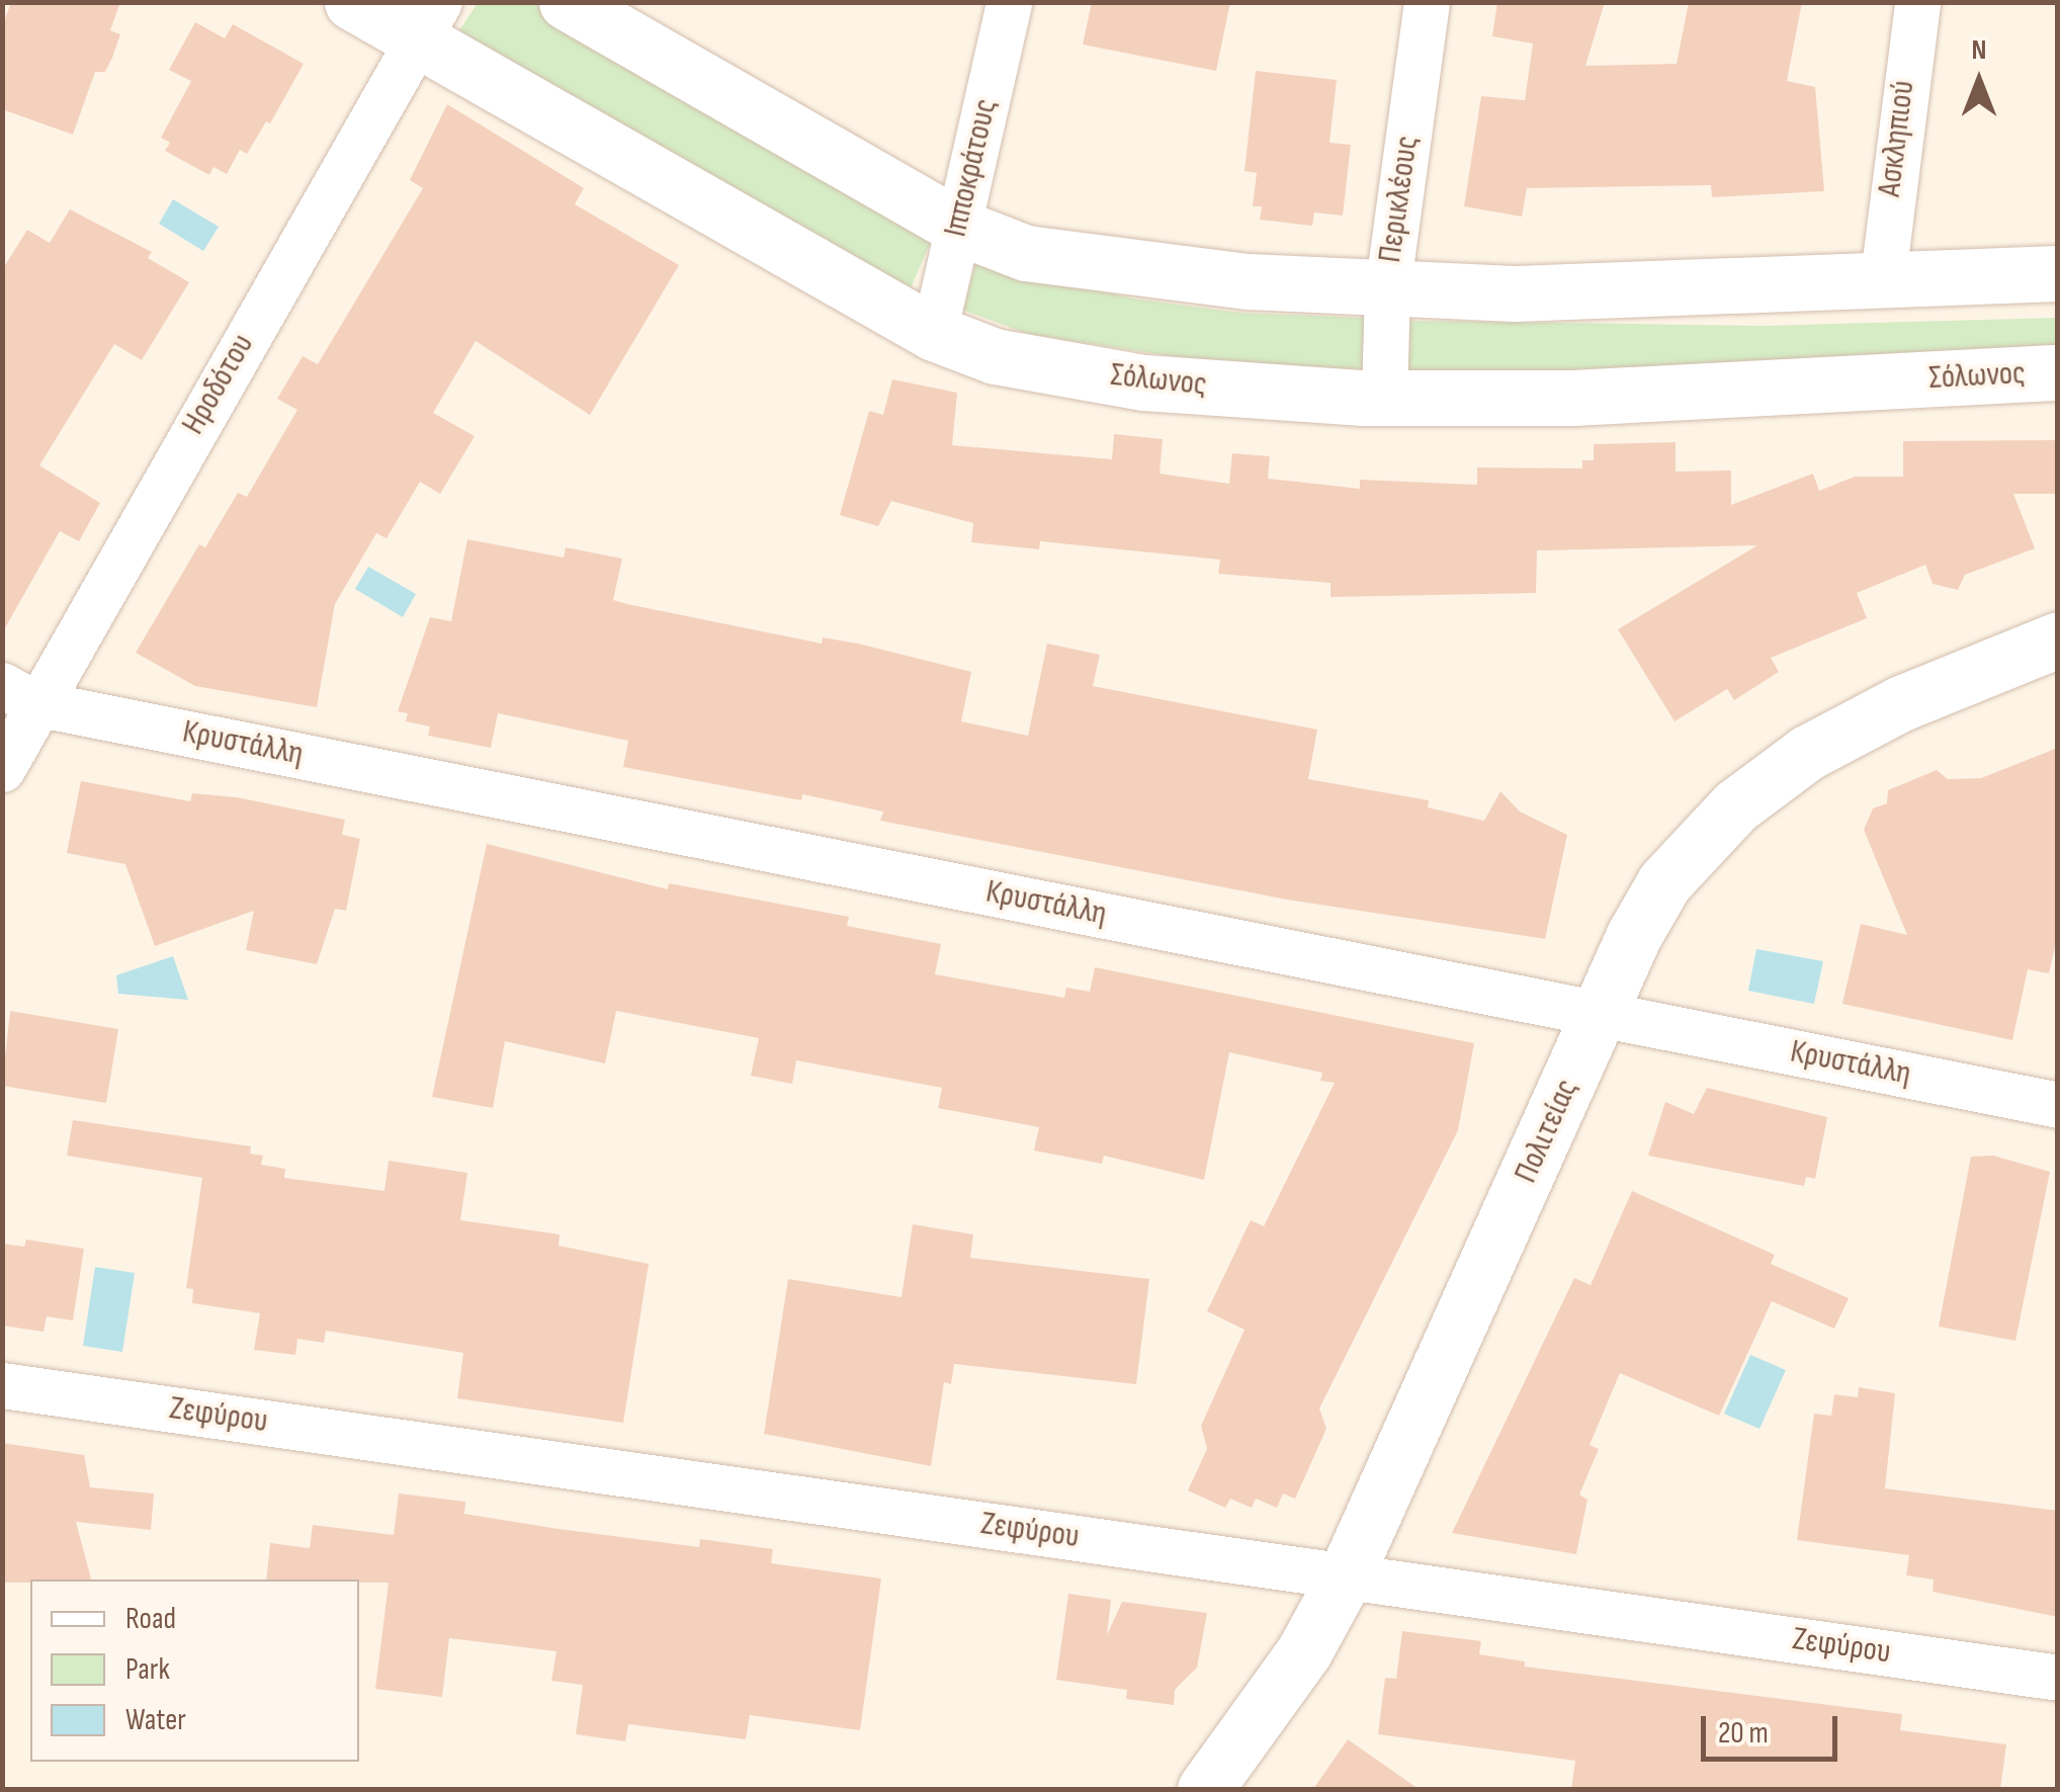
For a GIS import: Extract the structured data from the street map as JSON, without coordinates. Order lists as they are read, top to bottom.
{
  "streets": {
    "street": [
      "Ασκληπιού",
      "Ιπποκράτους",
      "Περικλέους",
      "Σόλωνος",
      "Ηροδότου",
      "Κρυστάλλη",
      "Πολιτείας",
      "Ζεφύρου"
    ]
  },
  "crossings": [
    ["Ιπποκράτους", "Σόλωνος"],
    ["Περικλέους", "Σόλωνος"],
    ["Σόλωνος", "Ηροδότου"],
    ["Ηροδότου", "Κρυστάλλη"],
    ["Κρυστάλλη", "Πολιτείας"],
    ["Πολιτείας", "Ζεφύρου"]
  ],
  "legend": ["Road", "Park", "Water"],
  "scale_bar": "20 m",
  "north": "top"
}
